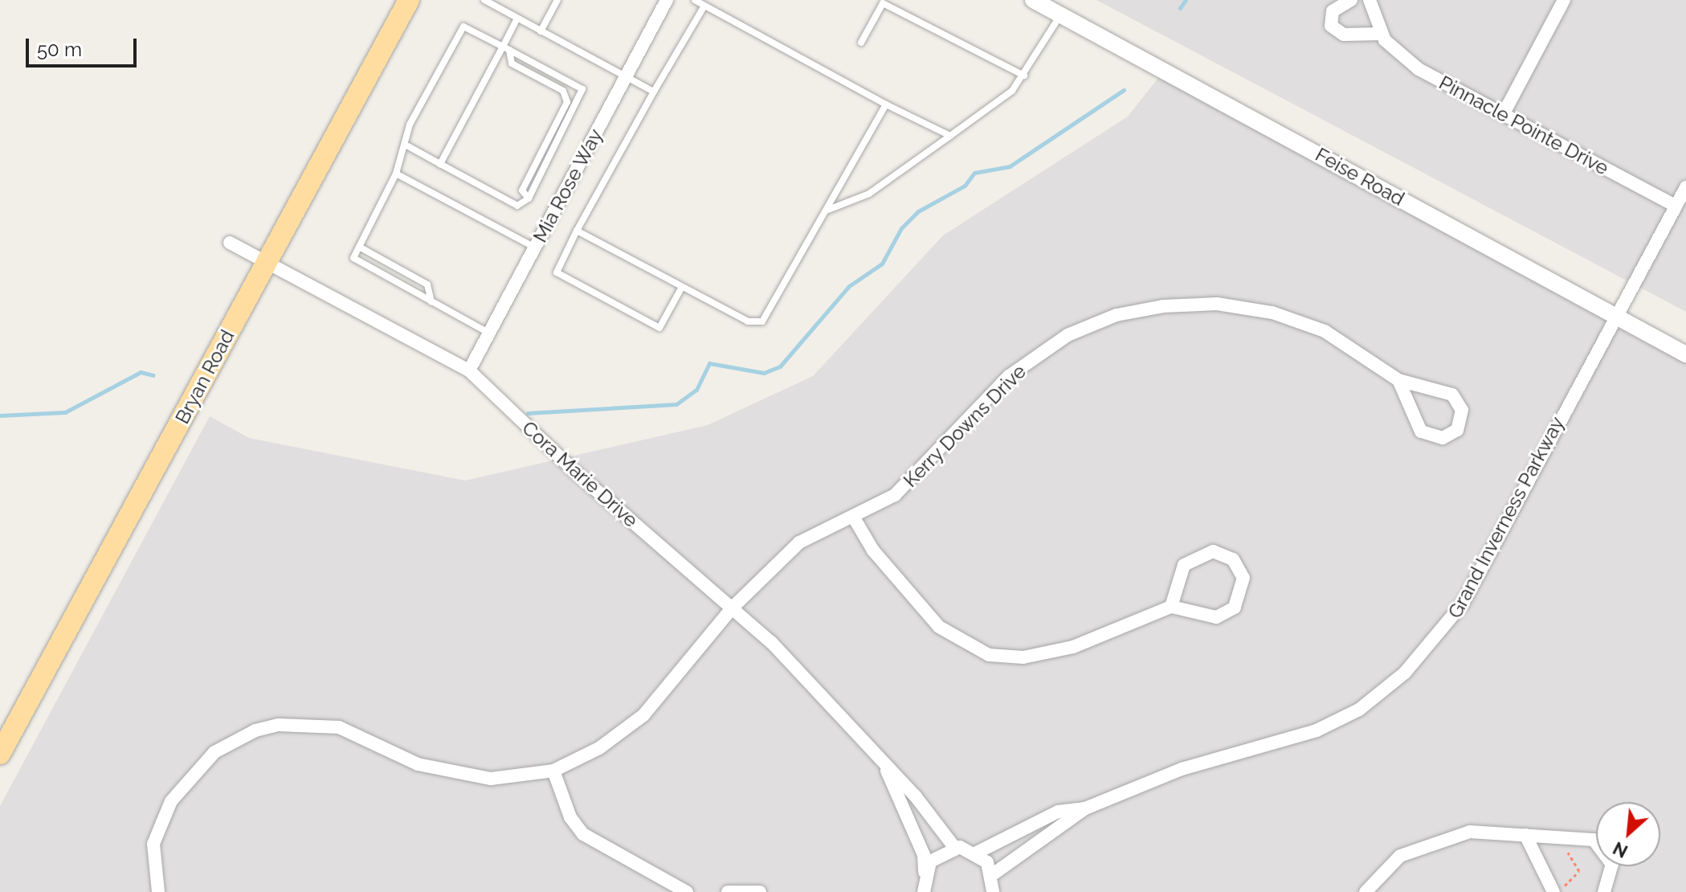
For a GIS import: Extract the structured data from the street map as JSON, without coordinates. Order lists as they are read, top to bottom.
{
  "streets": {
    "main road": ["Bryan Road"],
    "street": [
      "Pinnacle Pointe Drive",
      "Feise Road",
      "Mia Rose Way",
      "Kerry Downs Drive",
      "Cora Marie Drive",
      "Grand Inverness Parkway"
    ]
  },
  "crossings": [
    ["Pinnacle Pointe Drive", "Grand Inverness Parkway"],
    ["Feise Road", "Grand Inverness Parkway"],
    ["Mia Rose Way", "Cora Marie Drive"],
    ["Bryan Road", "Cora Marie Drive"],
    ["Kerry Downs Drive", "Cora Marie Drive"]
  ],
  "scale_bar": "50 m",
  "north": "bottom left"
}
